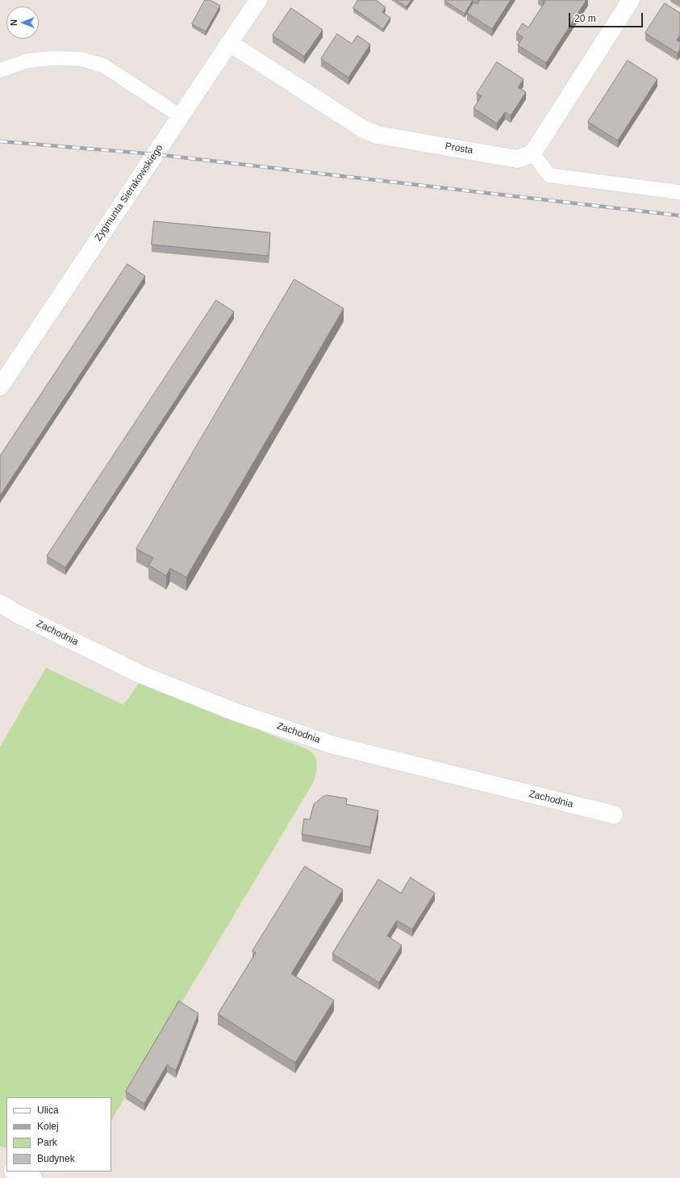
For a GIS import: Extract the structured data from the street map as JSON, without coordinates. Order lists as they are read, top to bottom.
{
  "streets": {
    "street": ["Prosta", "Zygmunta Sierakowskiego", "Zachodnia"]
  },
  "crossings": [
    ["Prosta", "Zygmunta Sierakowskiego"]
  ],
  "legend": [
    "Ulica",
    "Kolej",
    "Park",
    "Budynek"
  ],
  "scale_bar": "20 m",
  "north": "left"
}
